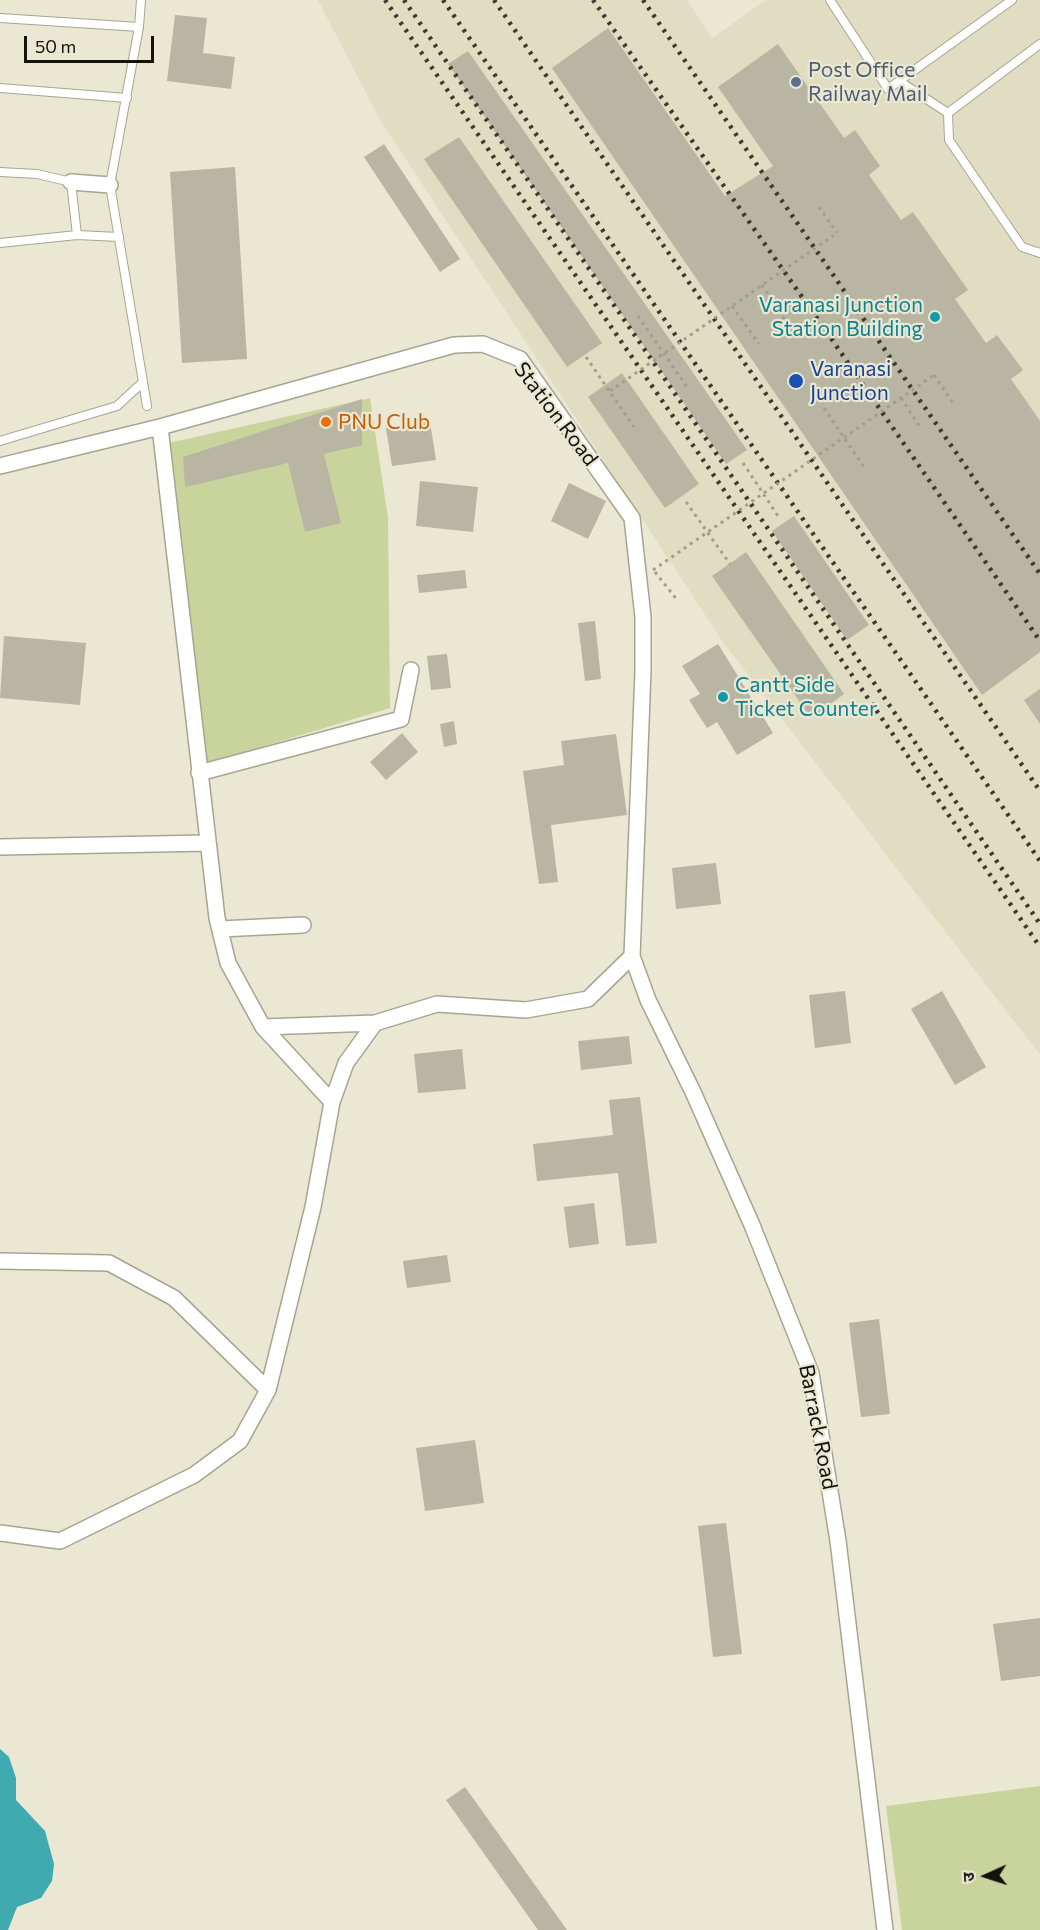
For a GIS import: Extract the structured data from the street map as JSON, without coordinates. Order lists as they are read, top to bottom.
{
  "streets": {
    "street": ["Station Road", "Barrack Road"]
  },
  "crossings": [
    ["Station Road", "Barrack Road"]
  ],
  "places": [
    "Post Office Railway Mail",
    "Varanasi Junction Station Building",
    "Varanasi Junction",
    "PNU Club",
    "Cantt Side Ticket Counter"
  ],
  "scale_bar": "50 m",
  "north": "left"
}
